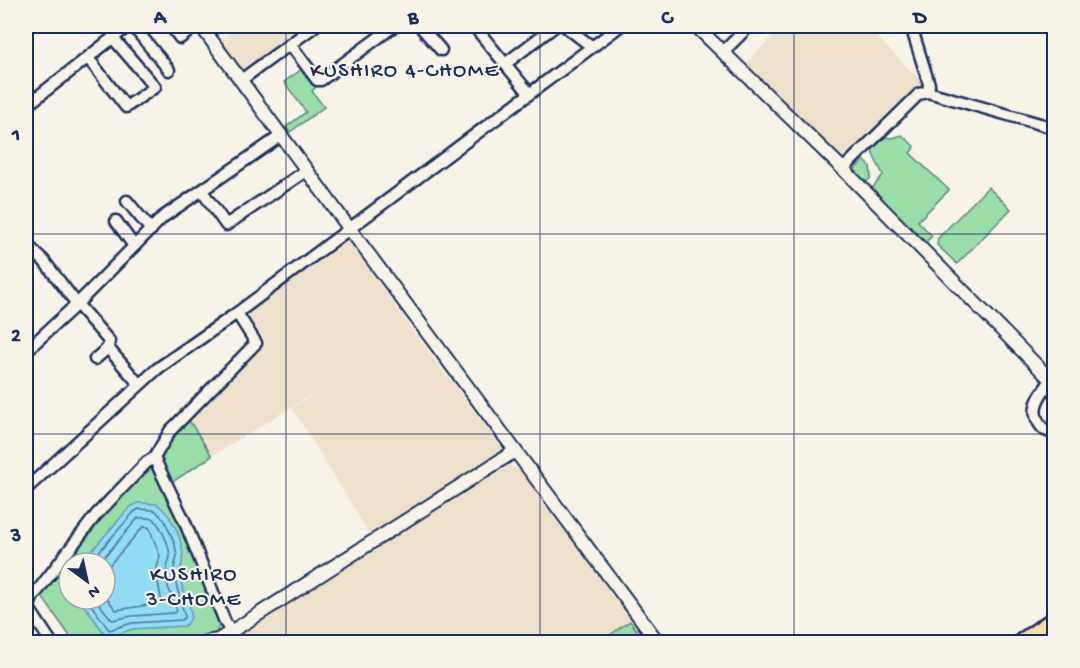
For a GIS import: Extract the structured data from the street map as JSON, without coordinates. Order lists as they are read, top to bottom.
{
  "districts": ["KUSHIRO 4-CHOME", "KUSHIRO 3-CHOME"],
  "north": "bottom right",
  "grid": {
    "columns": [
      "A",
      "B",
      "C",
      "D"
    ],
    "rows": ["1", "2", "3"]
  }
}
